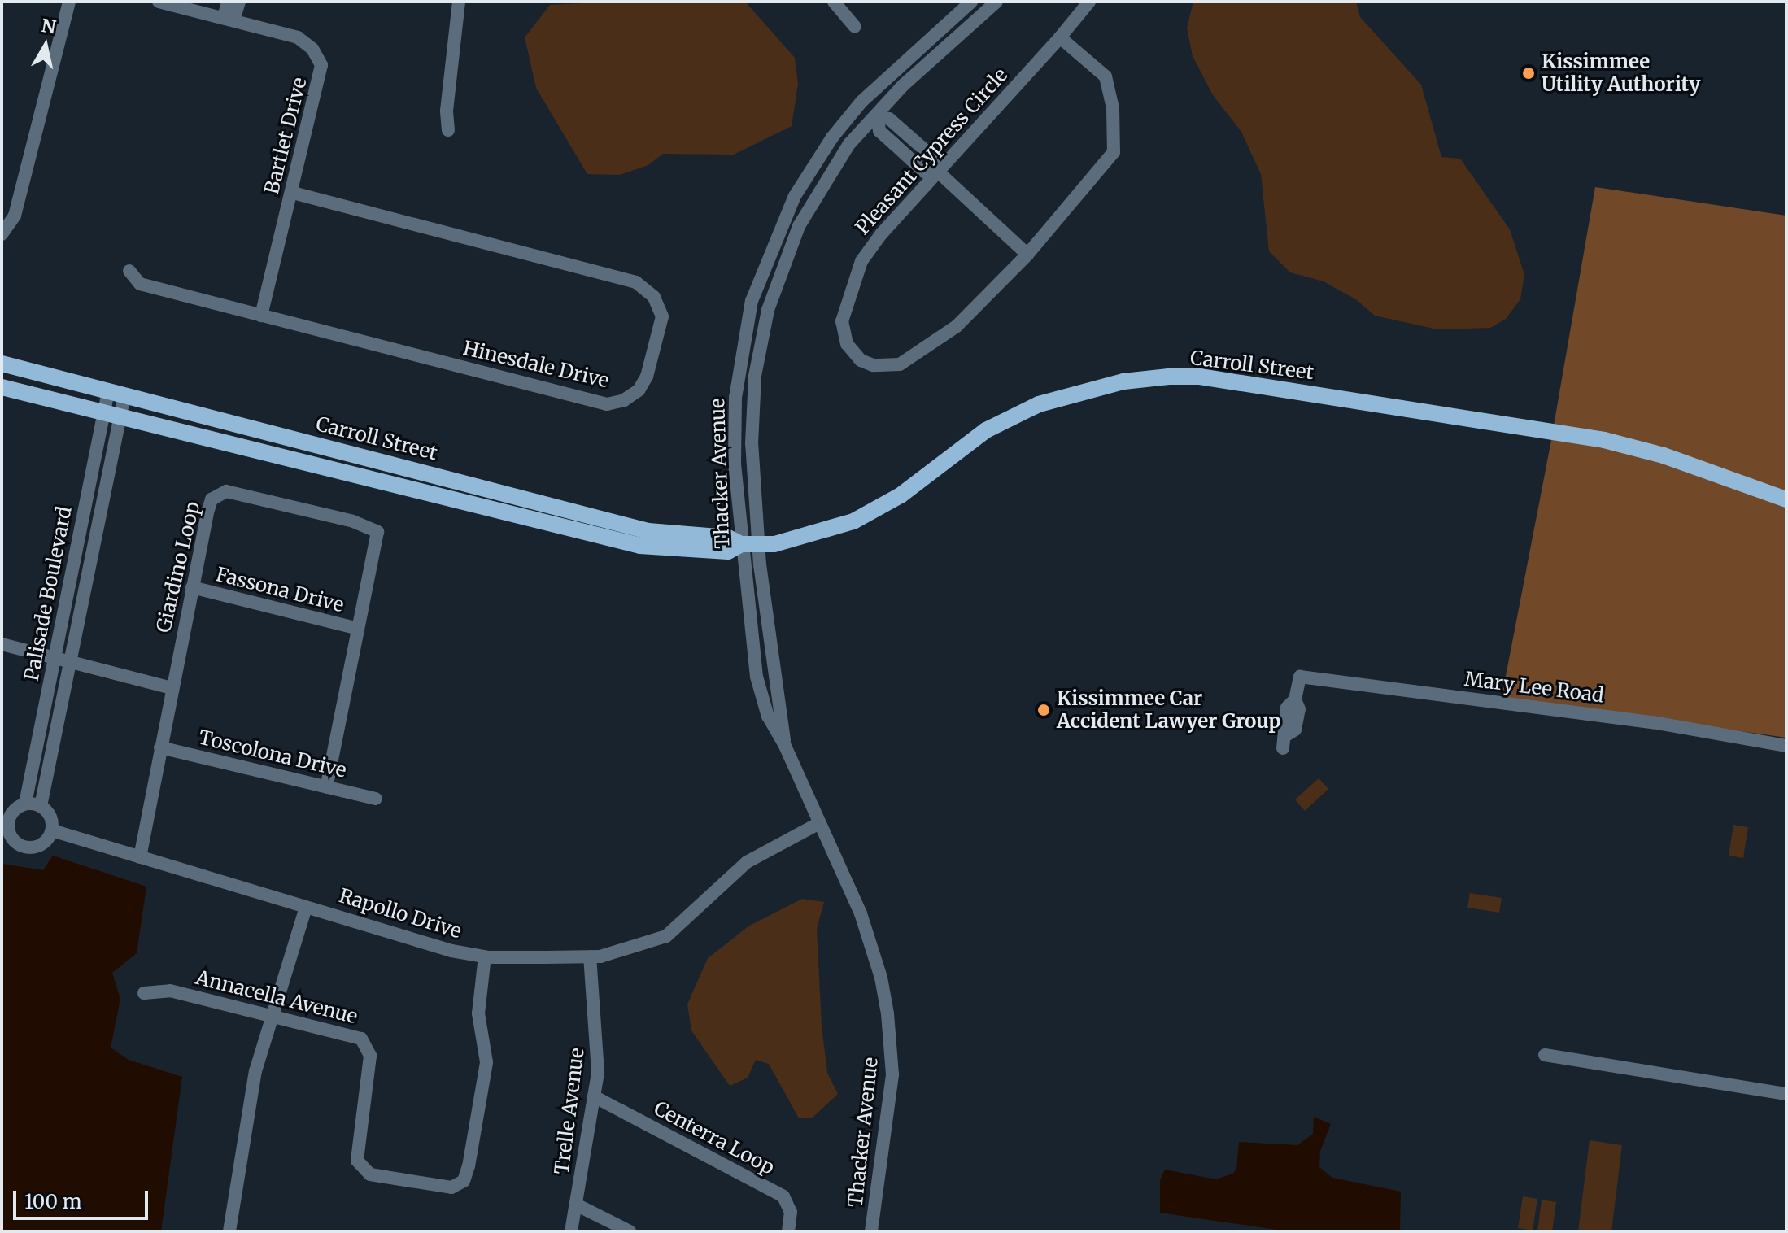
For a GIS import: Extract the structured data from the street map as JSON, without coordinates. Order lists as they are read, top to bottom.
{
  "streets": {
    "main road": ["Carroll Street"],
    "street": [
      "Bartlet Drive",
      "Pleasant Cypress Circle",
      "Hinesdale Drive",
      "Thacker Avenue",
      "Giardino Loop",
      "Fassona Drive",
      "Palisade Boulevard",
      "Mary Lee Road",
      "Toscolona Drive",
      "Rapollo Drive",
      "Annacella Avenue",
      "Trelle Avenue",
      "Centerra Loop"
    ]
  },
  "crossings": [
    ["Bartlet Drive", "Hinesdale Drive"],
    ["Carroll Street", "Thacker Avenue"],
    ["Carroll Street", "Palisade Boulevard"],
    ["Thacker Avenue", "Rapollo Drive"],
    ["Giardino Loop", "Fassona Drive"],
    ["Giardino Loop", "Toscolona Drive"],
    ["Giardino Loop", "Rapollo Drive"],
    ["Palisade Boulevard", "Rapollo Drive"],
    ["Rapollo Drive", "Annacella Avenue"],
    ["Rapollo Drive", "Trelle Avenue"],
    ["Trelle Avenue", "Centerra Loop"]
  ],
  "places": ["Kissimmee Utility Authority", "Kissimmee Car Accident Lawyer Group"],
  "scale_bar": "100 m",
  "north": "top"
}
